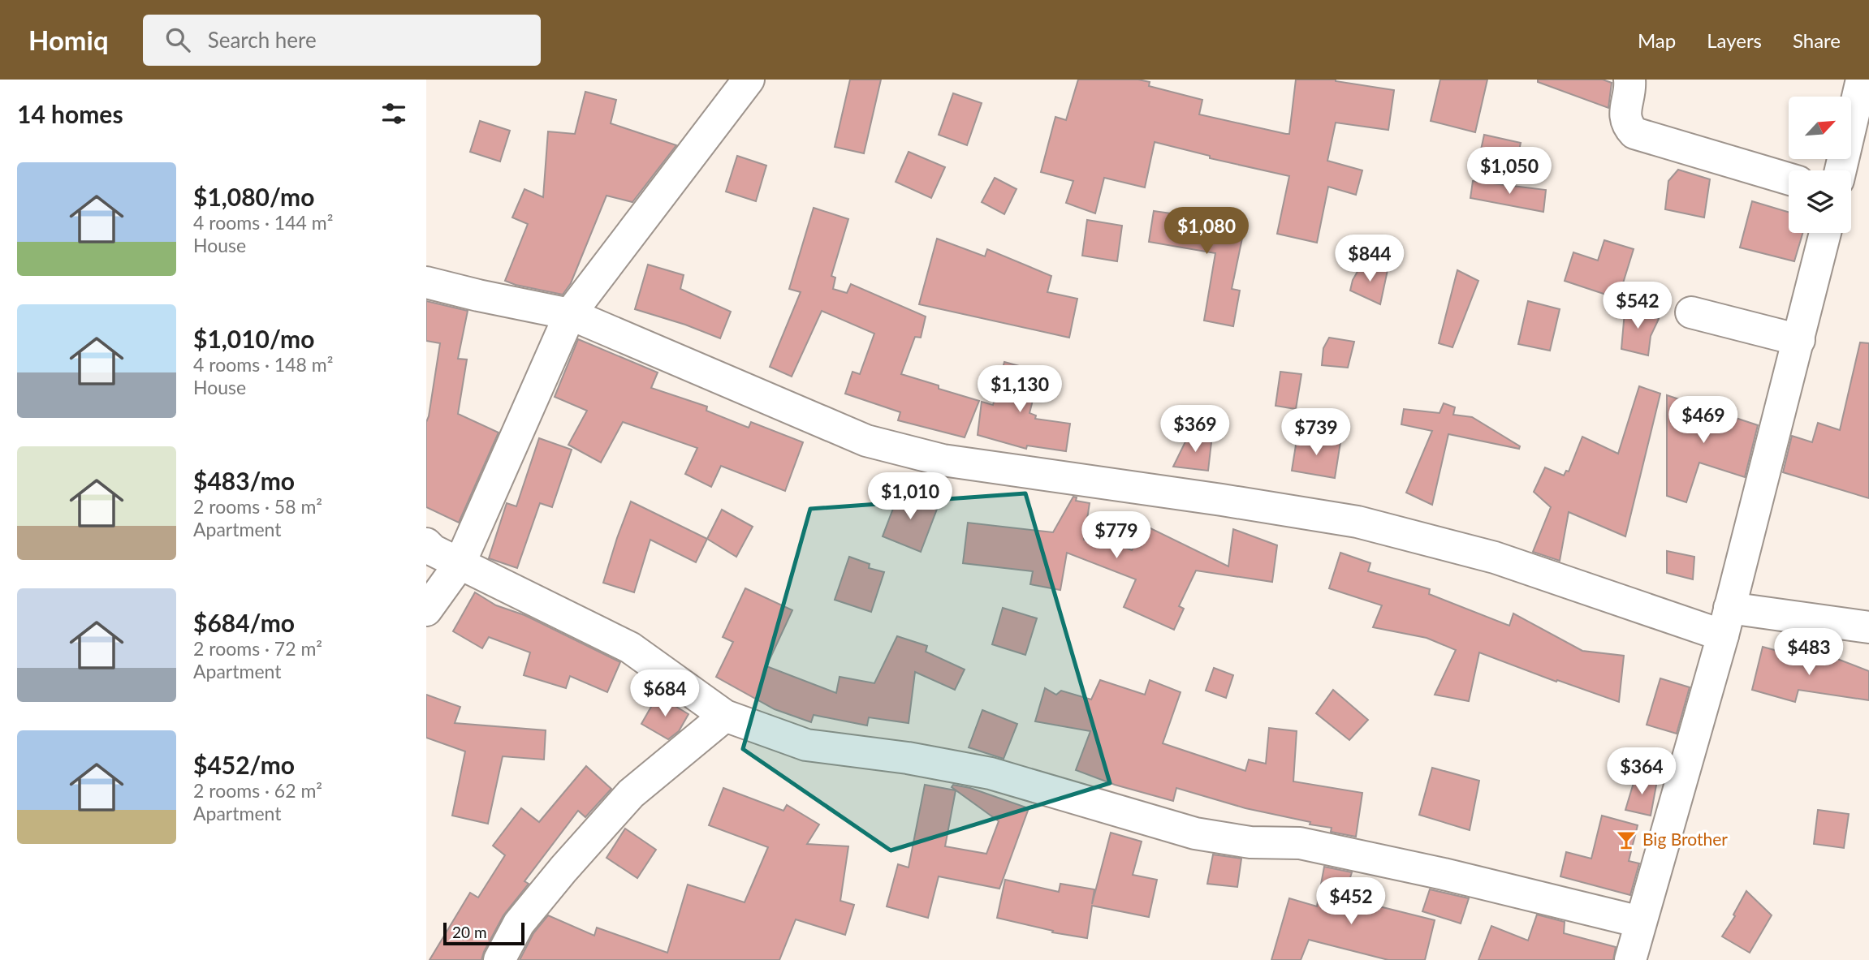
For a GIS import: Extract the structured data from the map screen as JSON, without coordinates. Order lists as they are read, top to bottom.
{
  "places": {
    "bar": ["Big Brother"]
  },
  "scale_bar": "20 m",
  "north": "top right",
  "page": {
    "header": "Homiq",
    "search": "Search here",
    "nav": ["Map", "Layers", "Share"],
    "heading": "14 homes",
    "price": [
      "$1,050",
      "$1,080",
      "$844",
      "$542",
      "$1,130",
      "$469",
      "$369",
      "$739",
      "$1,010",
      "$779",
      "$483",
      "$684",
      "$364",
      "$452"
    ],
    "list": [
      {
        "name": "$1,080/mo",
        "note": "4 rooms · 144 m² · House"
      },
      {
        "name": "$1,010/mo",
        "note": "4 rooms · 148 m² · House"
      },
      {
        "name": "$483/mo",
        "note": "2 rooms · 58 m² · Apartment"
      },
      {
        "name": "$684/mo",
        "note": "2 rooms · 72 m² · Apartment"
      },
      {
        "name": "$452/mo",
        "note": "2 rooms · 62 m² · Apartment"
      }
    ],
    "scale": "20 m"
  }
}
